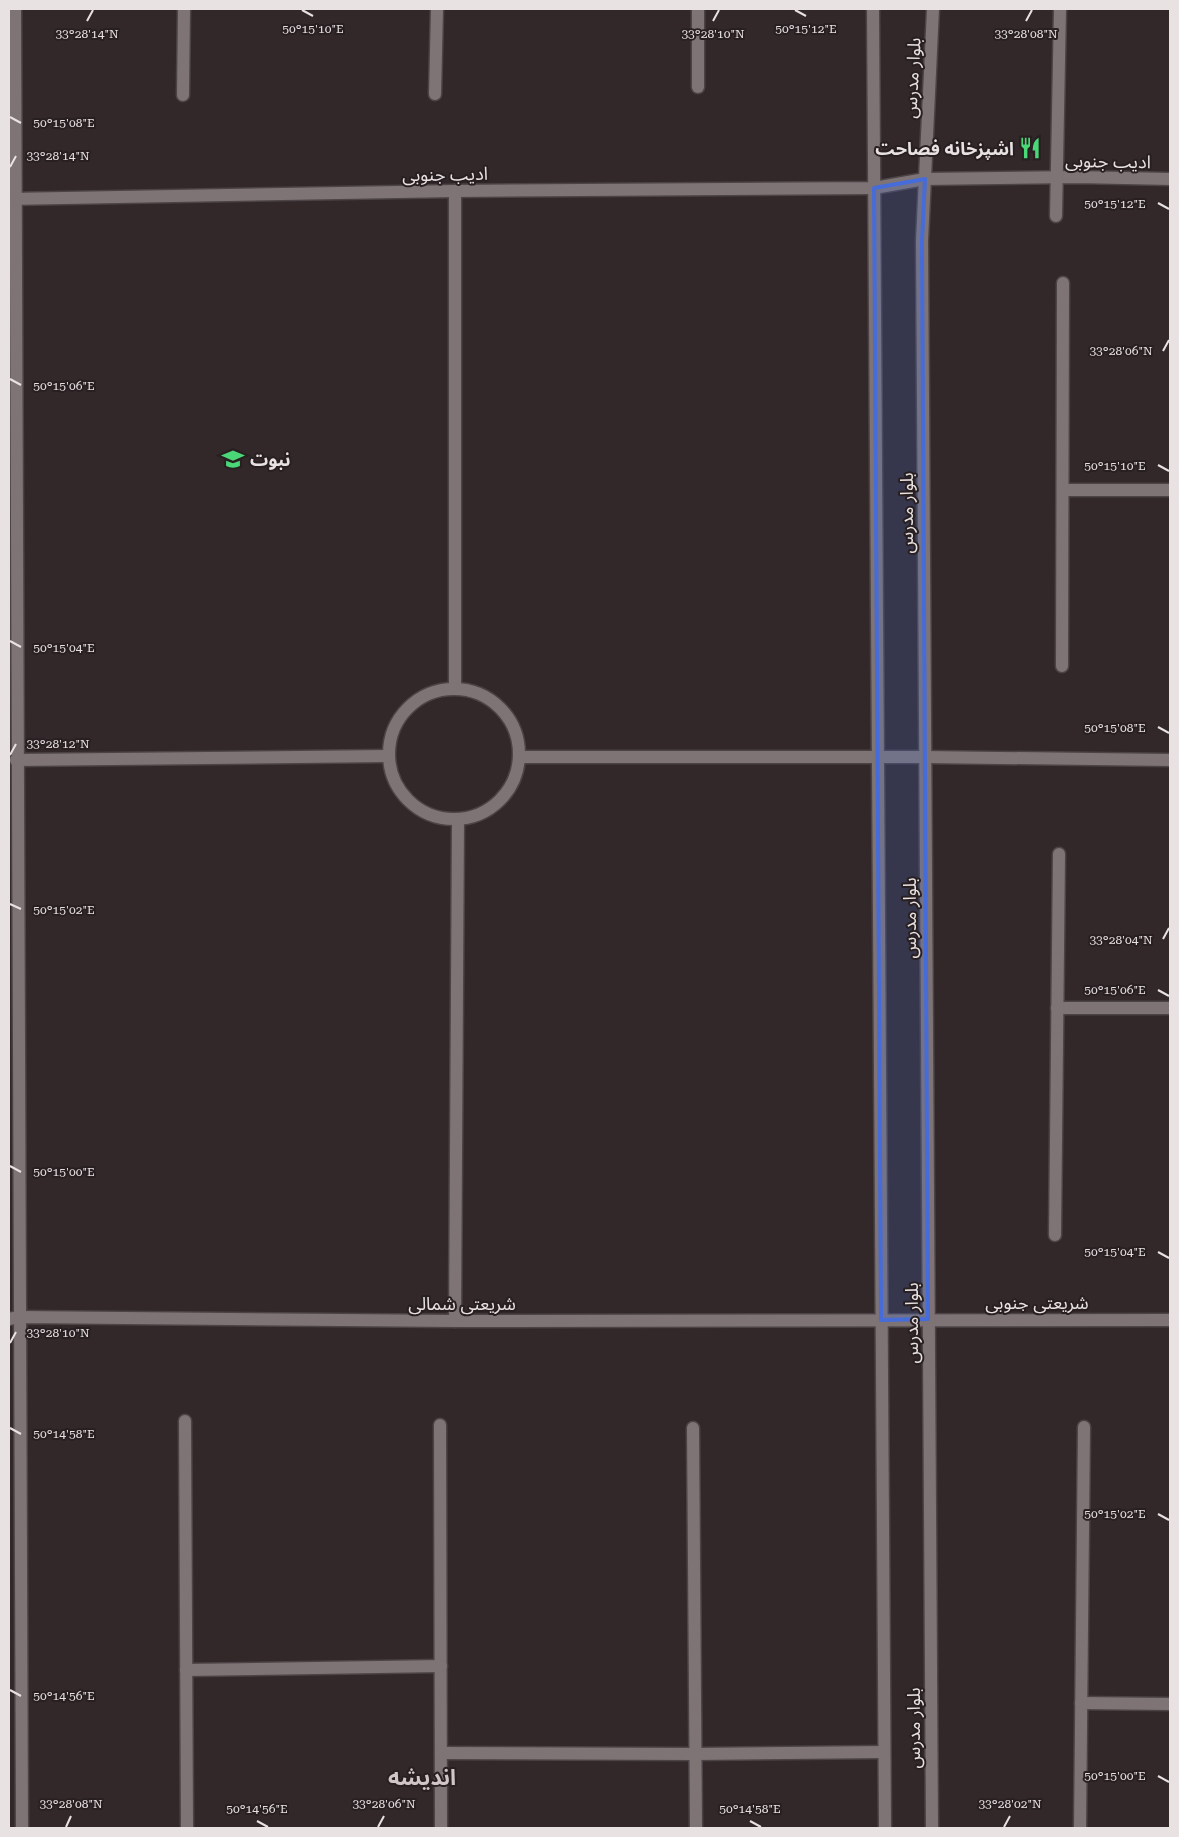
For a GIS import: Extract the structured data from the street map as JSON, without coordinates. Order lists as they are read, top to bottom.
{
  "streets": {
    "street": [
      "بلوار مدرس",
      "ادیب جنوبی",
      "شریعتی جنوبی",
      "شریعتی شمالی"
    ]
  },
  "crossings": [
    ["بلوار مدرس", "ادیب جنوبی"],
    ["بلوار مدرس", "شریعتی جنوبی"],
    ["بلوار مدرس", "شریعتی شمالی"],
    ["شریعتی جنوبی", "شریعتی شمالی"]
  ],
  "districts": ["اندیشه"],
  "places": {
    "restaurant": ["اشپزخانه فصاحت"],
    "school or university": ["نبوت"]
  },
  "coordinates": [
    "50°15'10\"E",
    "50°15'12\"E",
    "33°28'14\"N",
    "33°28'10\"N",
    "33°28'08\"N",
    "50°15'08\"E",
    "33°28'06\"N",
    "50°15'06\"E",
    "50°15'04\"E",
    "33°28'12\"N",
    "50°15'02\"E",
    "33°28'04\"N",
    "50°15'00\"E",
    "50°14'58\"E",
    "50°14'56\"E",
    "33°28'02\"N"
  ]
}
